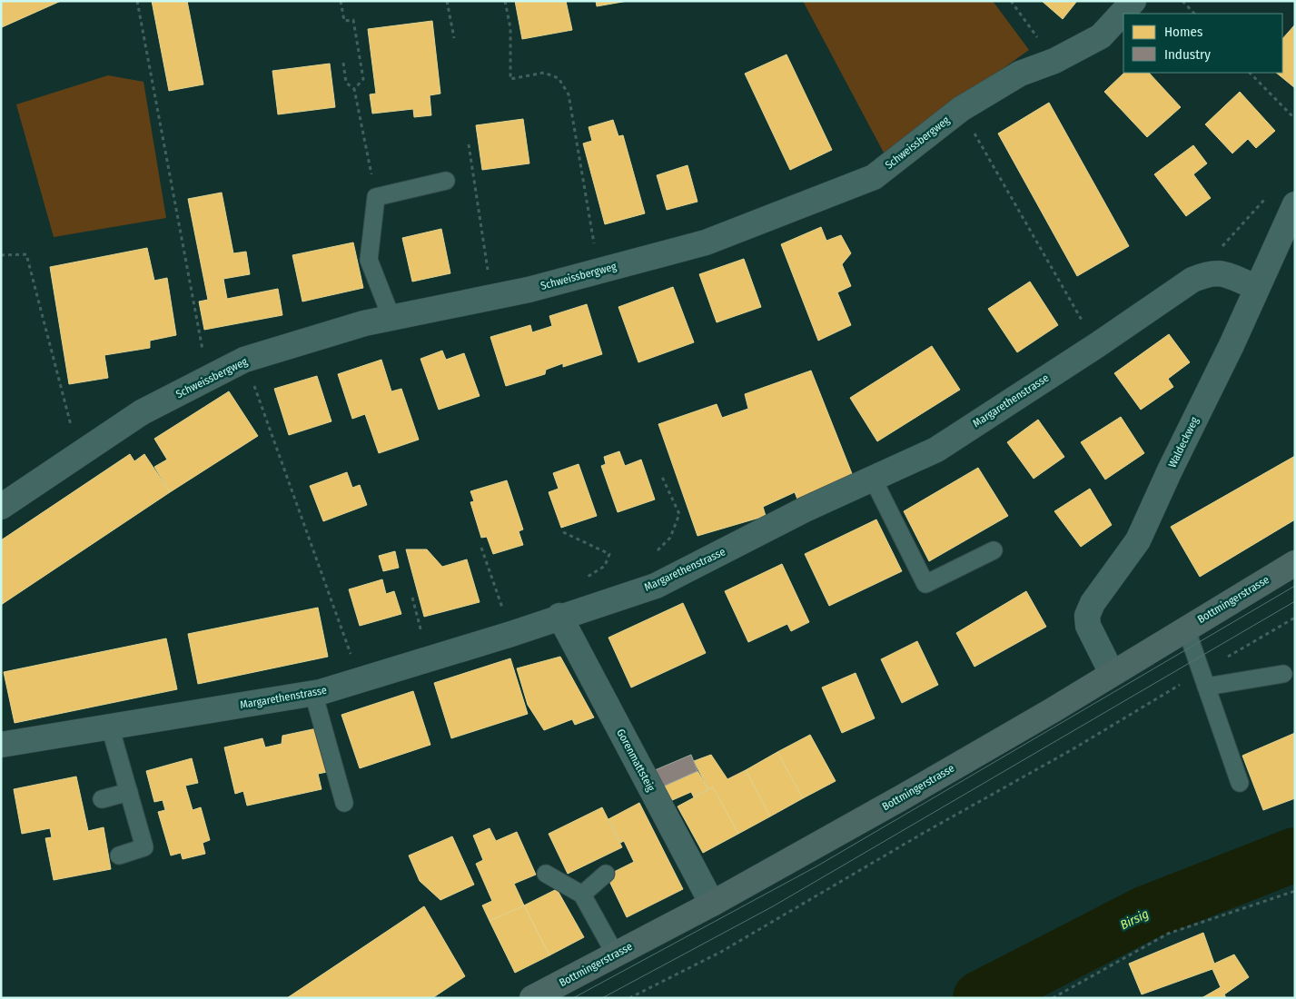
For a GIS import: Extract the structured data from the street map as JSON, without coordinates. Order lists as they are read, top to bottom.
{
  "streets": {
    "main road": ["Bottmingerstrasse"],
    "street": [
      "Schweissbergweg",
      "Margarethenstrasse",
      "Waldeckweg",
      "Gorenmattsteig"
    ]
  },
  "crossings": [
    ["Margarethenstrasse", "Waldeckweg"],
    ["Margarethenstrasse", "Gorenmattsteig"],
    ["Waldeckweg", "Bottmingerstrasse"],
    ["Bottmingerstrasse", "Gorenmattsteig"]
  ],
  "water": ["Birsig"],
  "legend": ["Homes", "Industry"]
}
